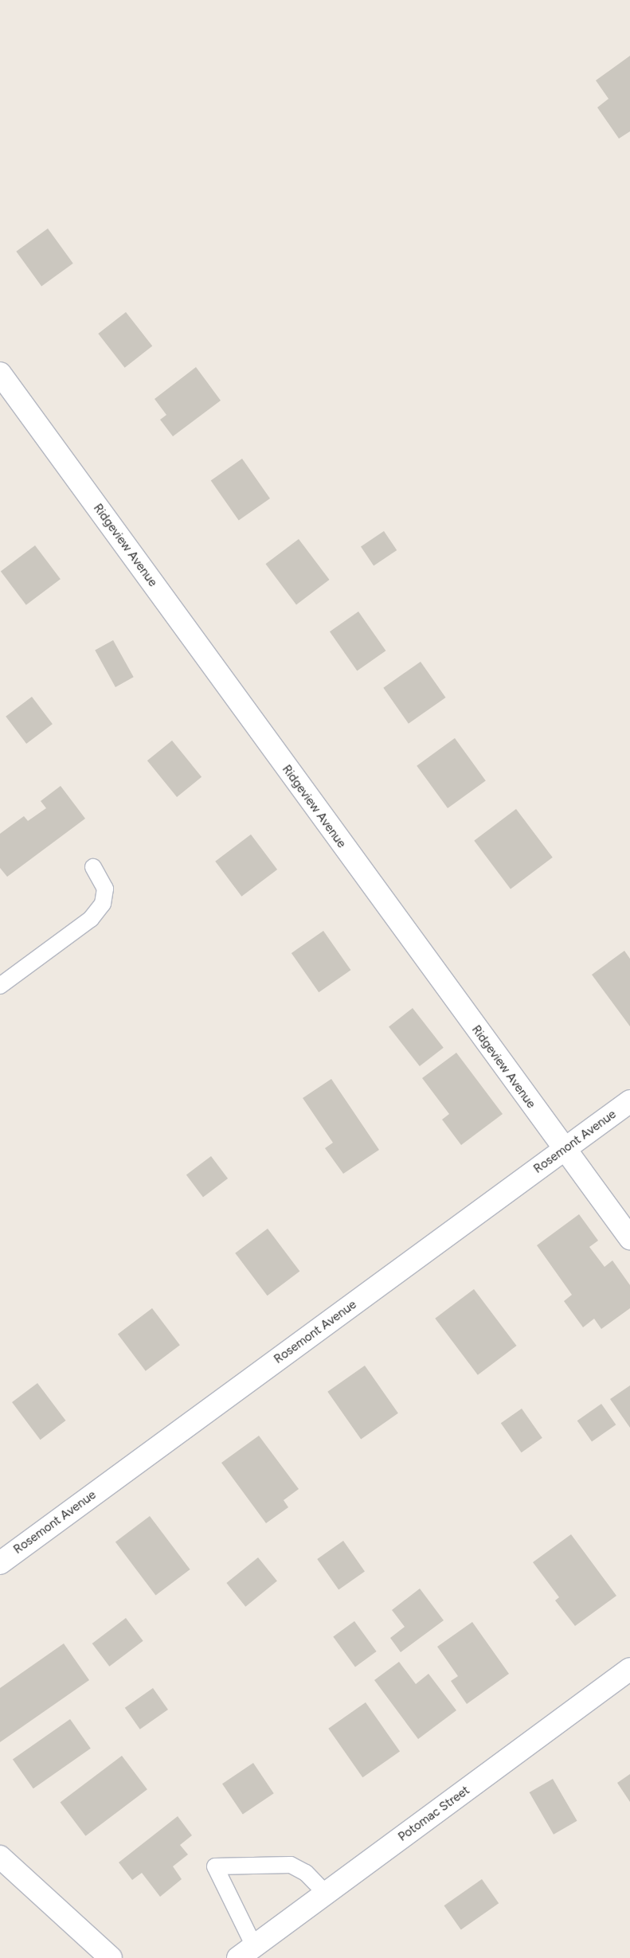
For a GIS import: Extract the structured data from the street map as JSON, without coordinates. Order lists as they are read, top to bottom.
{
  "streets": {
    "street": ["Ridgeview Avenue", "Rosemont Avenue", "Potomac Street"]
  },
  "crossings": [
    ["Ridgeview Avenue", "Rosemont Avenue"]
  ]
}
